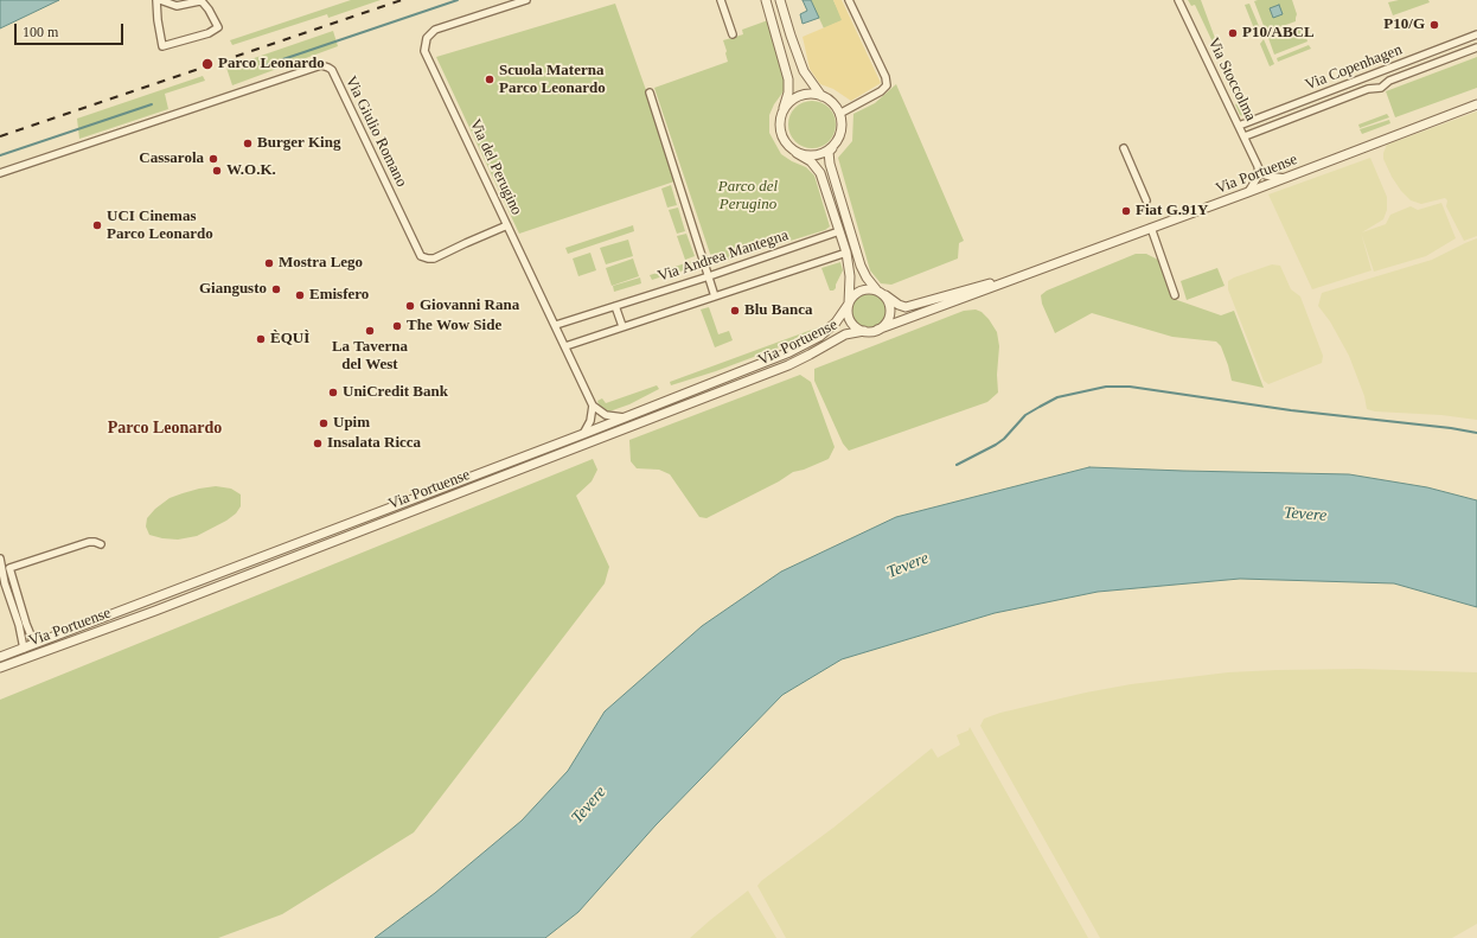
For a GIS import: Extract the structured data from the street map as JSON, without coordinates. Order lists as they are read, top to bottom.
{
  "streets": {
    "street": [
      "Via Copenhagen",
      "Via Stoccolma",
      "Via Giulio Romano",
      "Via del Perugino",
      "Via Portuense",
      "Via Andrea Mantegna"
    ]
  },
  "crossings": [
    ["Via Copenhagen", "Via Stoccolma"],
    ["Via Giulio Romano", "Via del Perugino"],
    ["Via del Perugino", "Via Andrea Mantegna"]
  ],
  "districts": ["Parco Leonardo"],
  "water": ["Tevere"],
  "parks": ["Parco del Perugino"],
  "places": [
    "P10/G",
    "P10/ABCL",
    "Parco Leonardo",
    "Scuola Materna Parco Leonardo",
    "Burger King",
    "Cassarola",
    "W.O.K.",
    "Fiat G.91Y",
    "UCI Cinemas Parco Leonardo",
    "Mostra Lego",
    "Giangusto",
    "Emisfero",
    "Giovanni Rana",
    "Blu Banca",
    "The Wow Side",
    "La Taverna del West",
    "ÈQUÌ",
    "UniCredit Bank",
    "Upim",
    "Insalata Ricca"
  ],
  "scale_bar": "100 m"
}
